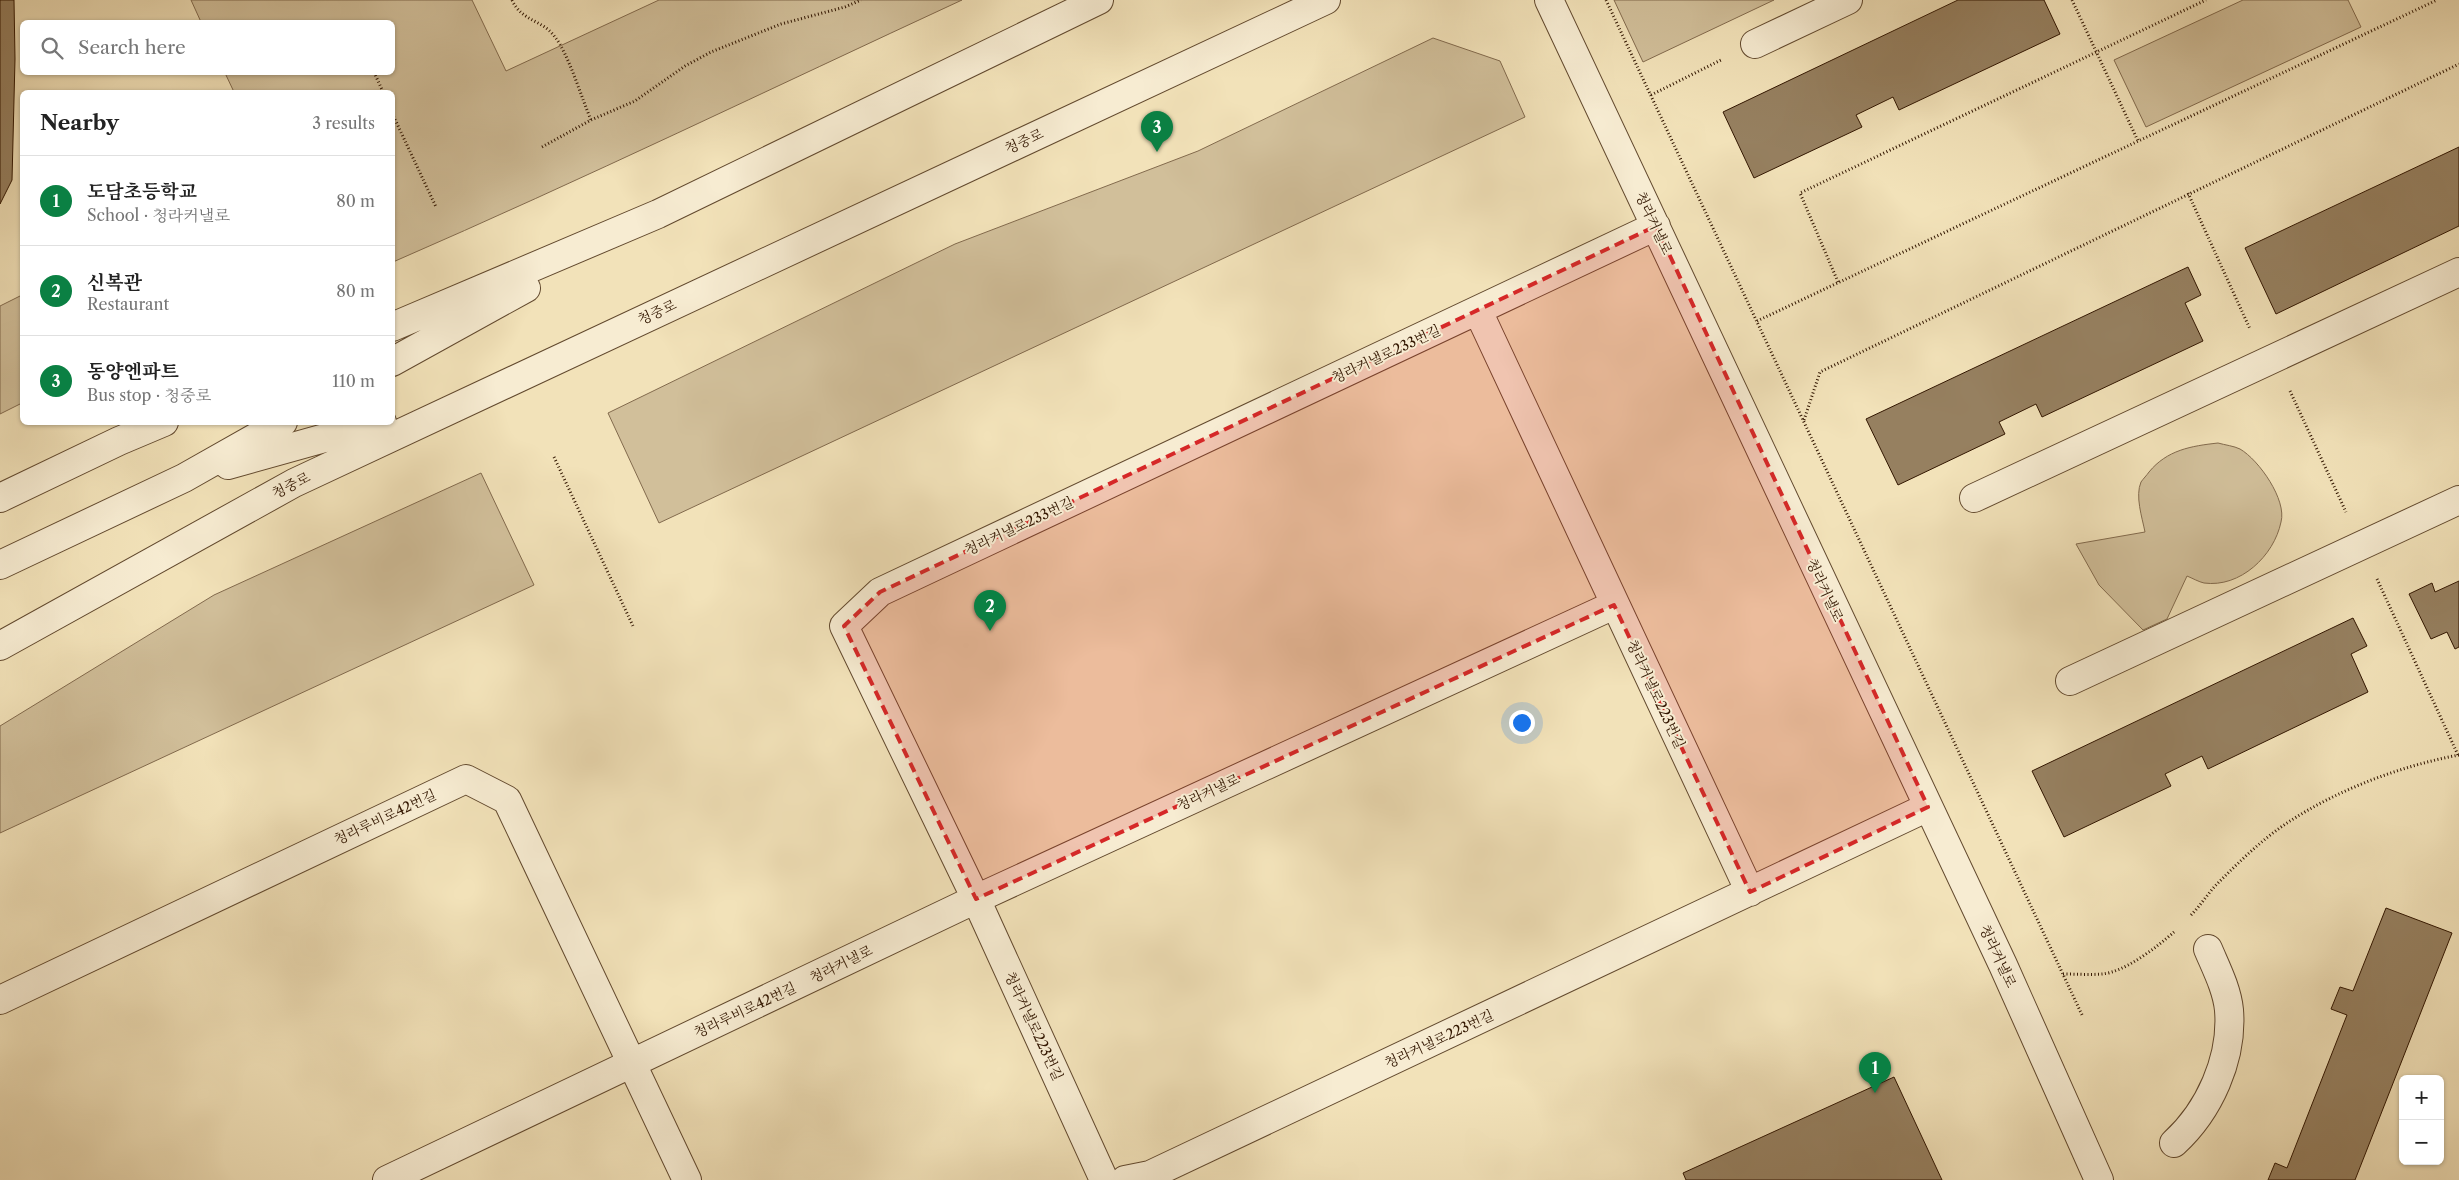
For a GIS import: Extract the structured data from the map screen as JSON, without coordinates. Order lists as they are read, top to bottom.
{
  "streets": {
    "street": [
      "청중로",
      "청라커낼로",
      "청라커낼로233번길",
      "청라커낼로223번길",
      "청라루비로42번길"
    ]
  },
  "crossings": [
    ["청라커낼로", "청라커낼로233번길"],
    ["청라커낼로", "청라커낼로223번길"],
    ["청라커낼로", "청라루비로42번길"],
    ["청라커낼로233번길", "청라커낼로223번길"]
  ],
  "page": {
    "search": "Search here",
    "heading": ["Nearby", "3 results"],
    "pins": ["3", "2", "1"],
    "list": [
      {
        "mark": "1",
        "name": "도담초등학교",
        "note": "School · 청라커낼로",
        "value": "80 m"
      },
      {
        "mark": "2",
        "name": "신복관",
        "note": "Restaurant",
        "value": "80 m"
      },
      {
        "mark": "3",
        "name": "동양엔파트",
        "note": "Bus stop · 청중로",
        "value": "110 m"
      }
    ],
    "map_buttons": ["+", "−"]
  }
}
